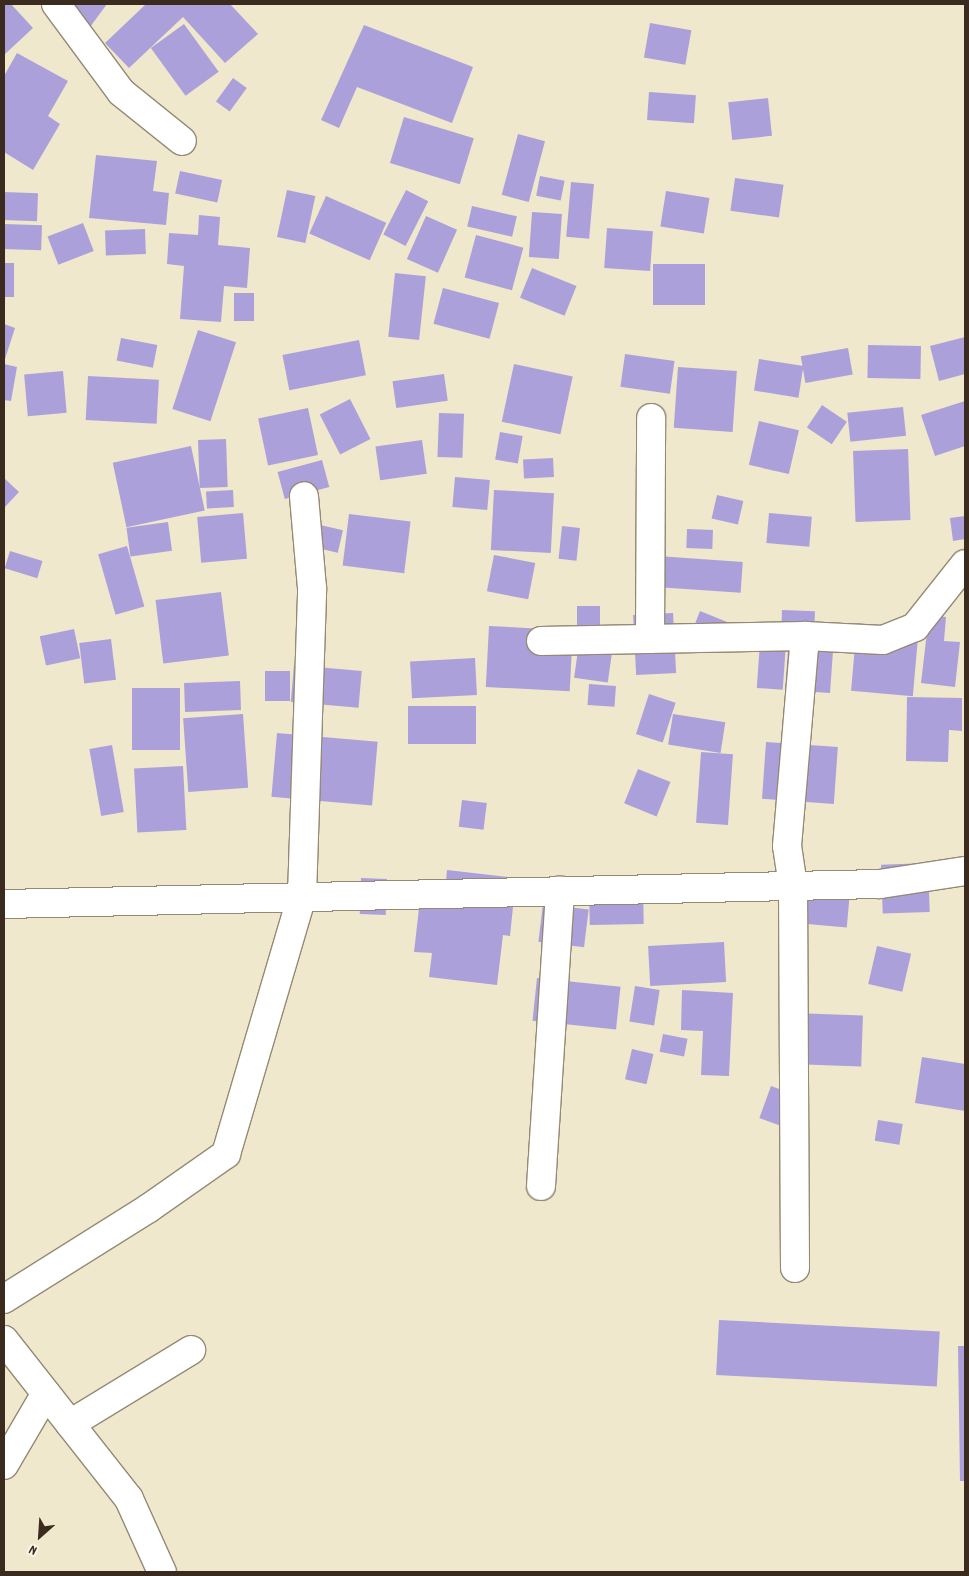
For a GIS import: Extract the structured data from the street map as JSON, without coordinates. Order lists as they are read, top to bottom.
{
  "north": "bottom left"
}
